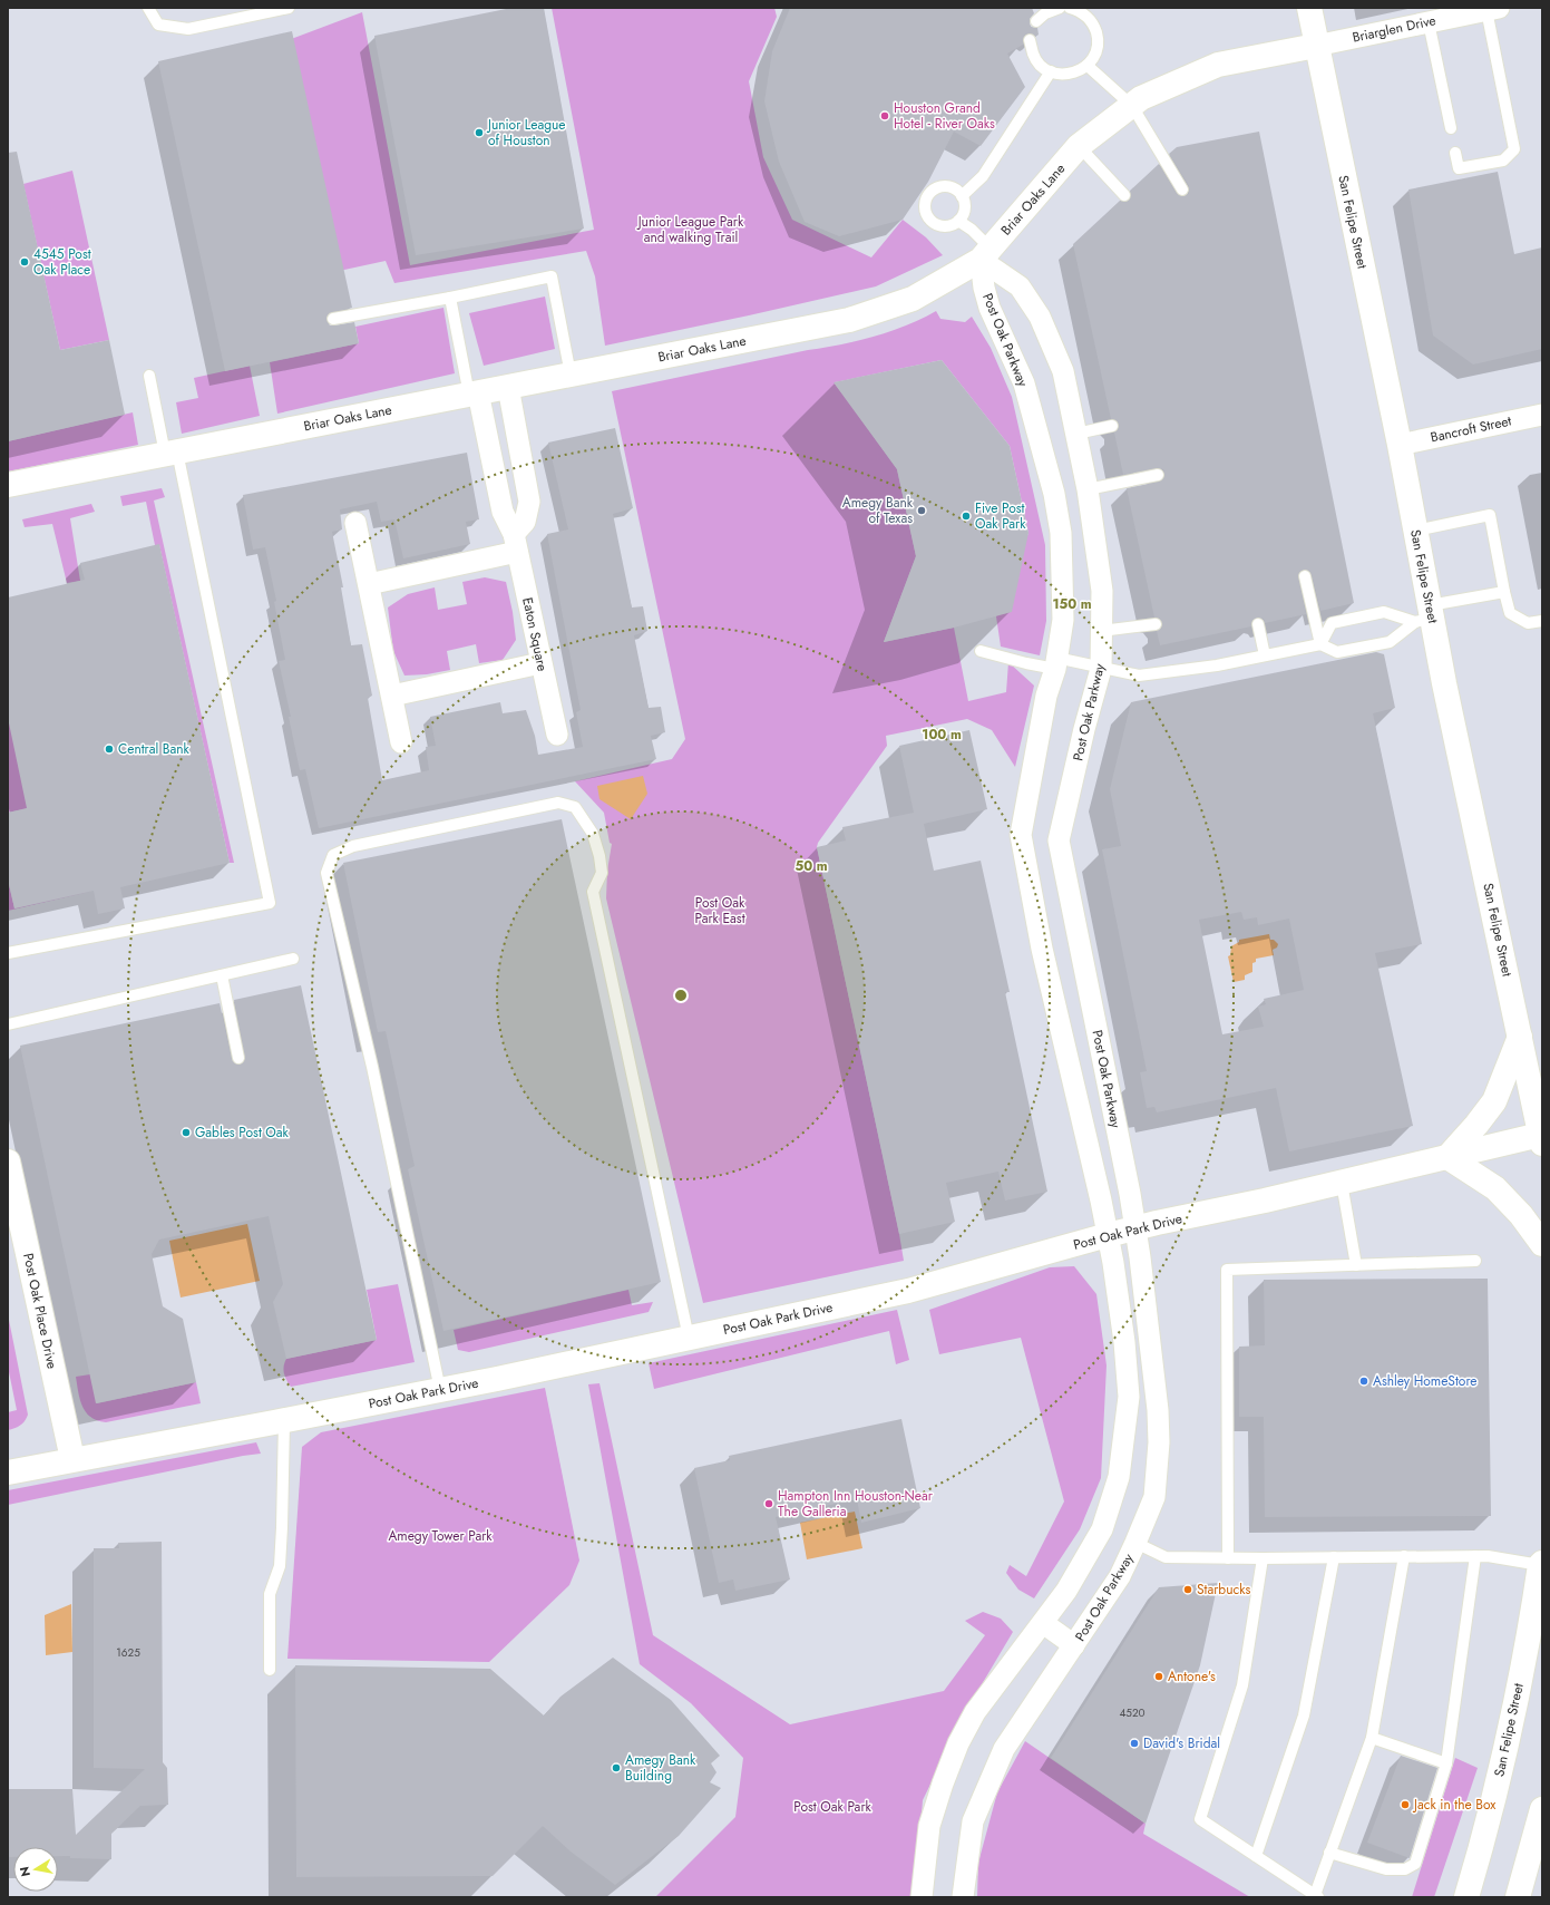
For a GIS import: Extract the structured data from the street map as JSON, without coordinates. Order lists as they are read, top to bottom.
{
  "streets": {
    "street": [
      "Briarglen Drive",
      "Briar Oaks Lane",
      "San Felipe Street",
      "Post Oak Parkway",
      "Bancroft Street",
      "Eaton Square",
      "Post Oak Park Drive",
      "Post Oak Place Drive"
    ]
  },
  "crossings": [
    ["Briarglen Drive", "Briar Oaks Lane"],
    ["Briarglen Drive", "San Felipe Street"],
    ["Briar Oaks Lane", "San Felipe Street"],
    ["Briar Oaks Lane", "Post Oak Parkway"],
    ["Briar Oaks Lane", "Eaton Square"],
    ["San Felipe Street", "Bancroft Street"],
    ["San Felipe Street", "Post Oak Park Drive"],
    ["Post Oak Parkway", "Post Oak Park Drive"],
    ["Post Oak Park Drive", "Post Oak Place Drive"]
  ],
  "parks": [
    "Junior League Park and walking Trail",
    "Post Oak Park East",
    "Amegy Tower Park",
    "Post Oak Park"
  ],
  "places": [
    "Houston Grand Hotel - River Oaks",
    "Junior League of Houston",
    "4545 Post Oak Place",
    "Amegy Bank of Texas",
    "Five Post Oak Park",
    "Central Bank",
    "Gables Post Oak",
    "Ashley HomeStore",
    "Hampton Inn Houston-Near The Galleria",
    "Starbucks",
    "Antone's",
    "David's Bridal",
    "Amegy Bank Building",
    "Jack in the Box"
  ],
  "house_numbers": ["1625", "4520"],
  "north": "left",
  "rings": ["150 m", "100 m", "50 m"]
}
